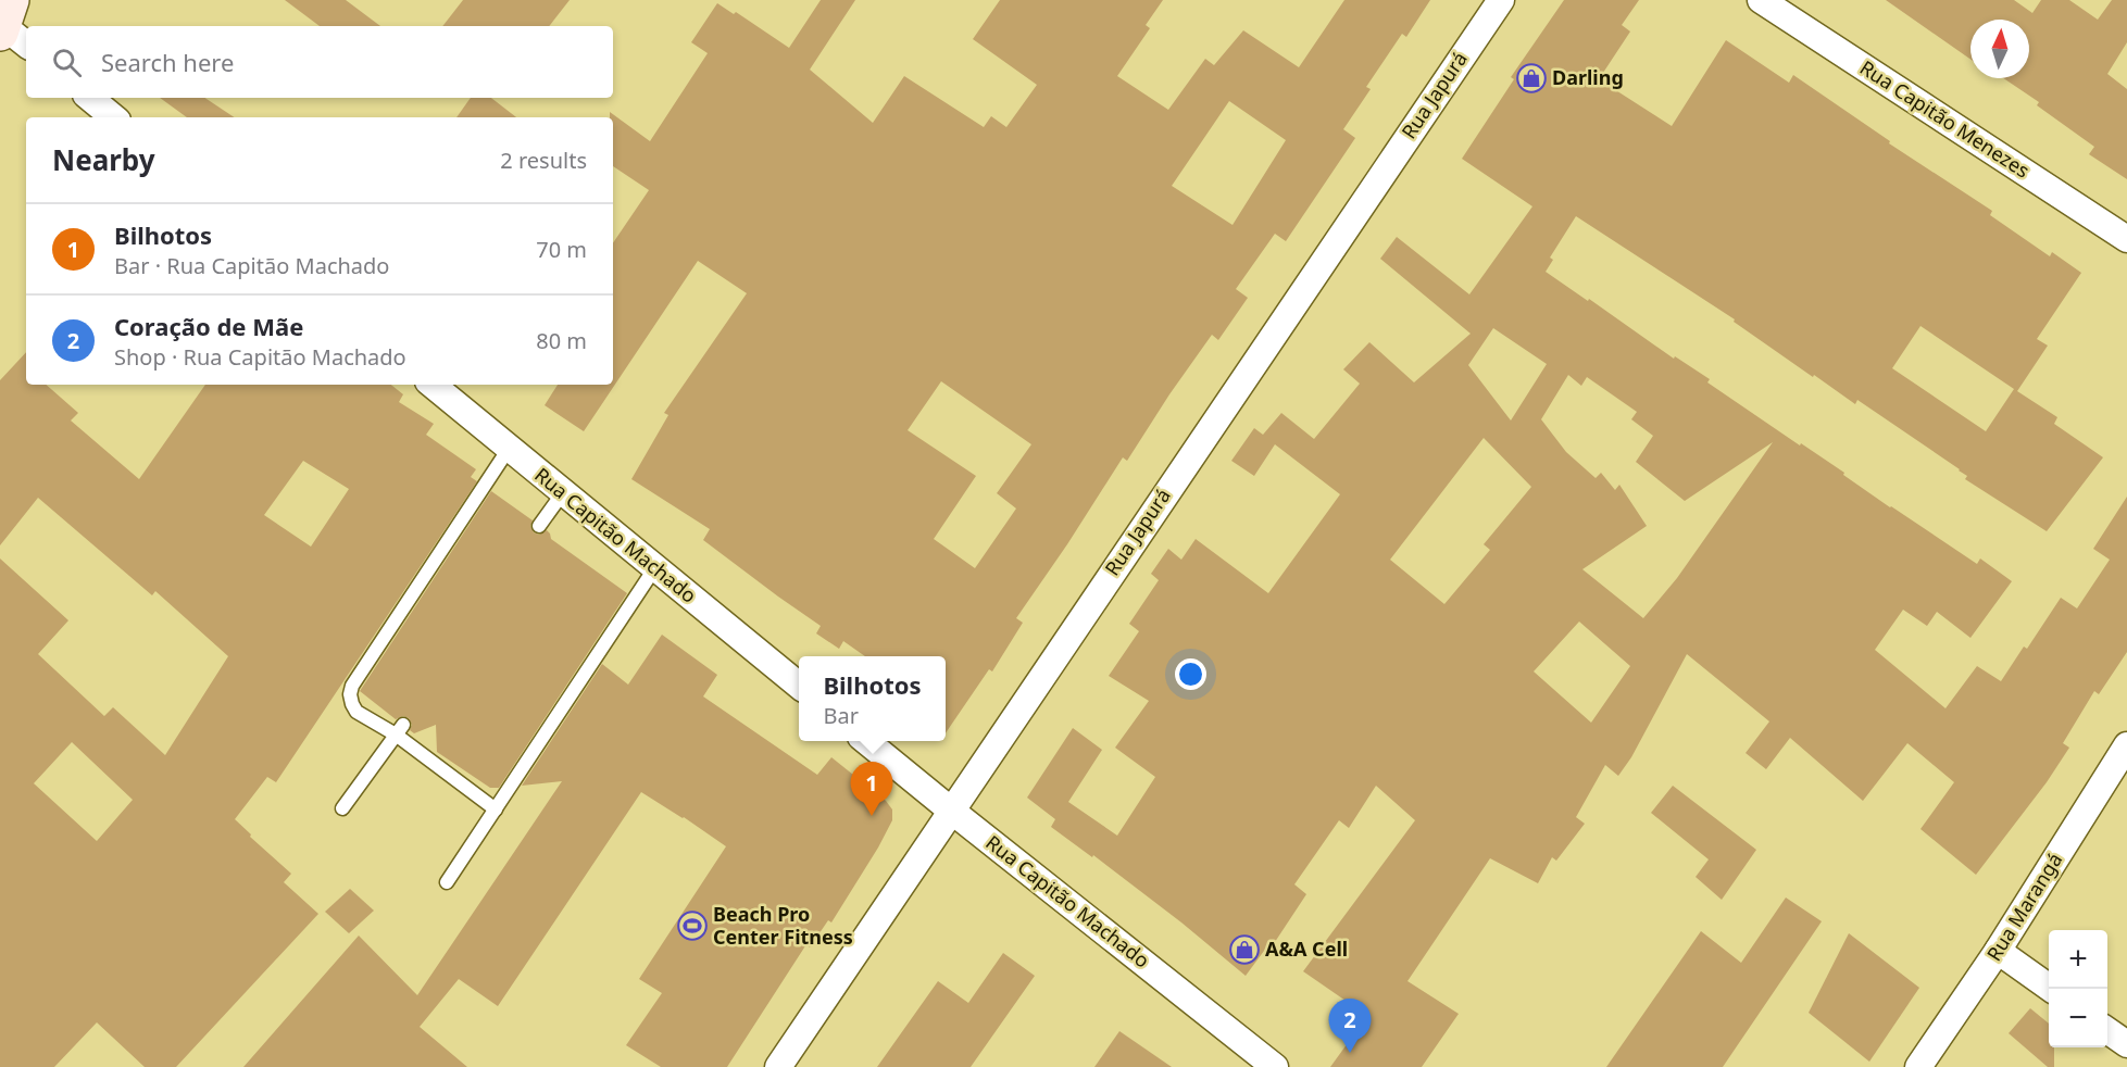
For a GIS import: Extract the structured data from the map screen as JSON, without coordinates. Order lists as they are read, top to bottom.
{
  "streets": {
    "street": [
      "Rua Japurá",
      "Rua Capitão Menezes",
      "Rua Capitão Machado",
      "Rua Marangá"
    ]
  },
  "crossings": [
    ["Rua Japurá", "Rua Capitão Machado"]
  ],
  "places": {
    "shop": ["Darling", "A&A Cell"],
    "sports": ["Beach Pro Center Fitness"]
  },
  "north": "top",
  "page": {
    "search": "Search here",
    "heading": ["Nearby", "2 results"],
    "list": [
      {
        "mark": "1",
        "name": "Bilhotos",
        "note": "Bar · Rua Capitão Machado",
        "value": "70 m"
      },
      {
        "mark": "2",
        "name": "Coração de Mãe",
        "note": "Shop · Rua Capitão Machado",
        "value": "80 m"
      }
    ],
    "popup": ["Bilhotos", "Bar"],
    "pins": ["1", "2"],
    "map_buttons": ["+", "−"]
  }
}
